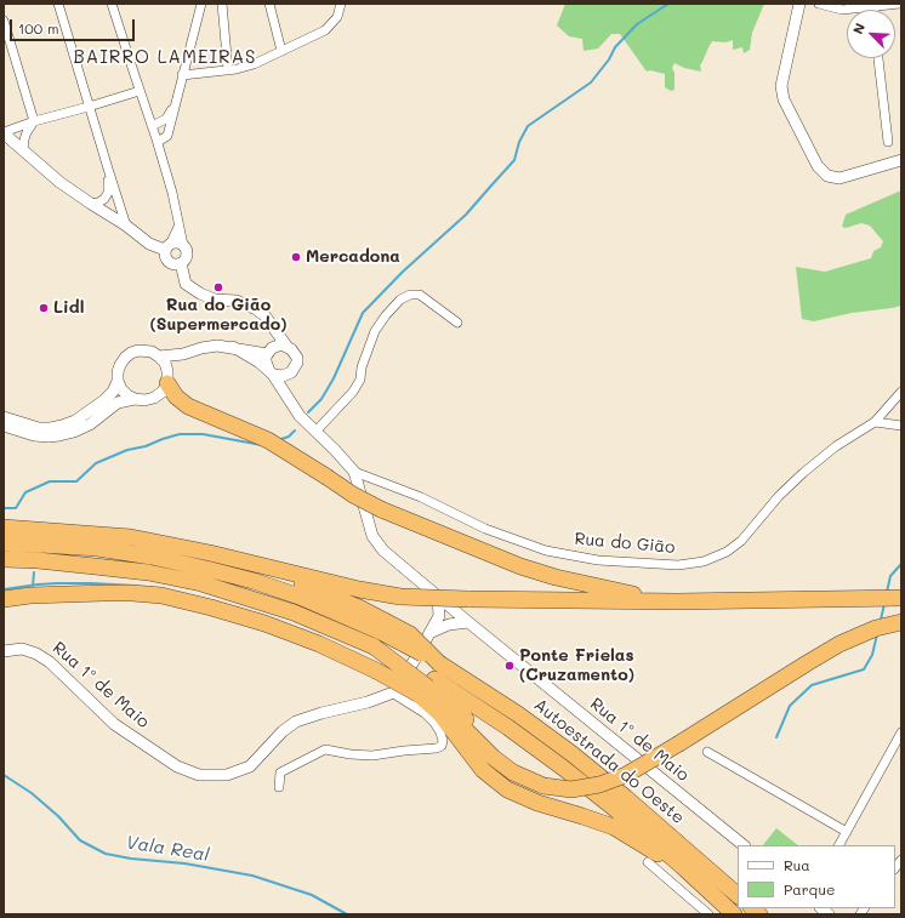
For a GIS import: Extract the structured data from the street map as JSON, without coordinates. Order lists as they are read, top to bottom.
{
  "streets": {
    "highway": ["Autoestrada do Oeste"],
    "street": ["Rua do Gião", "Rua 1º de Maio"]
  },
  "crossings": [
    ["Rua do Gião", "Rua 1º de Maio"]
  ],
  "districts": ["BAIRRO LAMEIRAS"],
  "water": ["Vala Real"],
  "places": [
    "Mercadona",
    "Rua do Gião (Supermercado)",
    "Lidl",
    "Ponte Frielas (Cruzamento)"
  ],
  "legend": ["Rua", "Parque"],
  "scale_bar": "100 m",
  "north": "top left"
}
